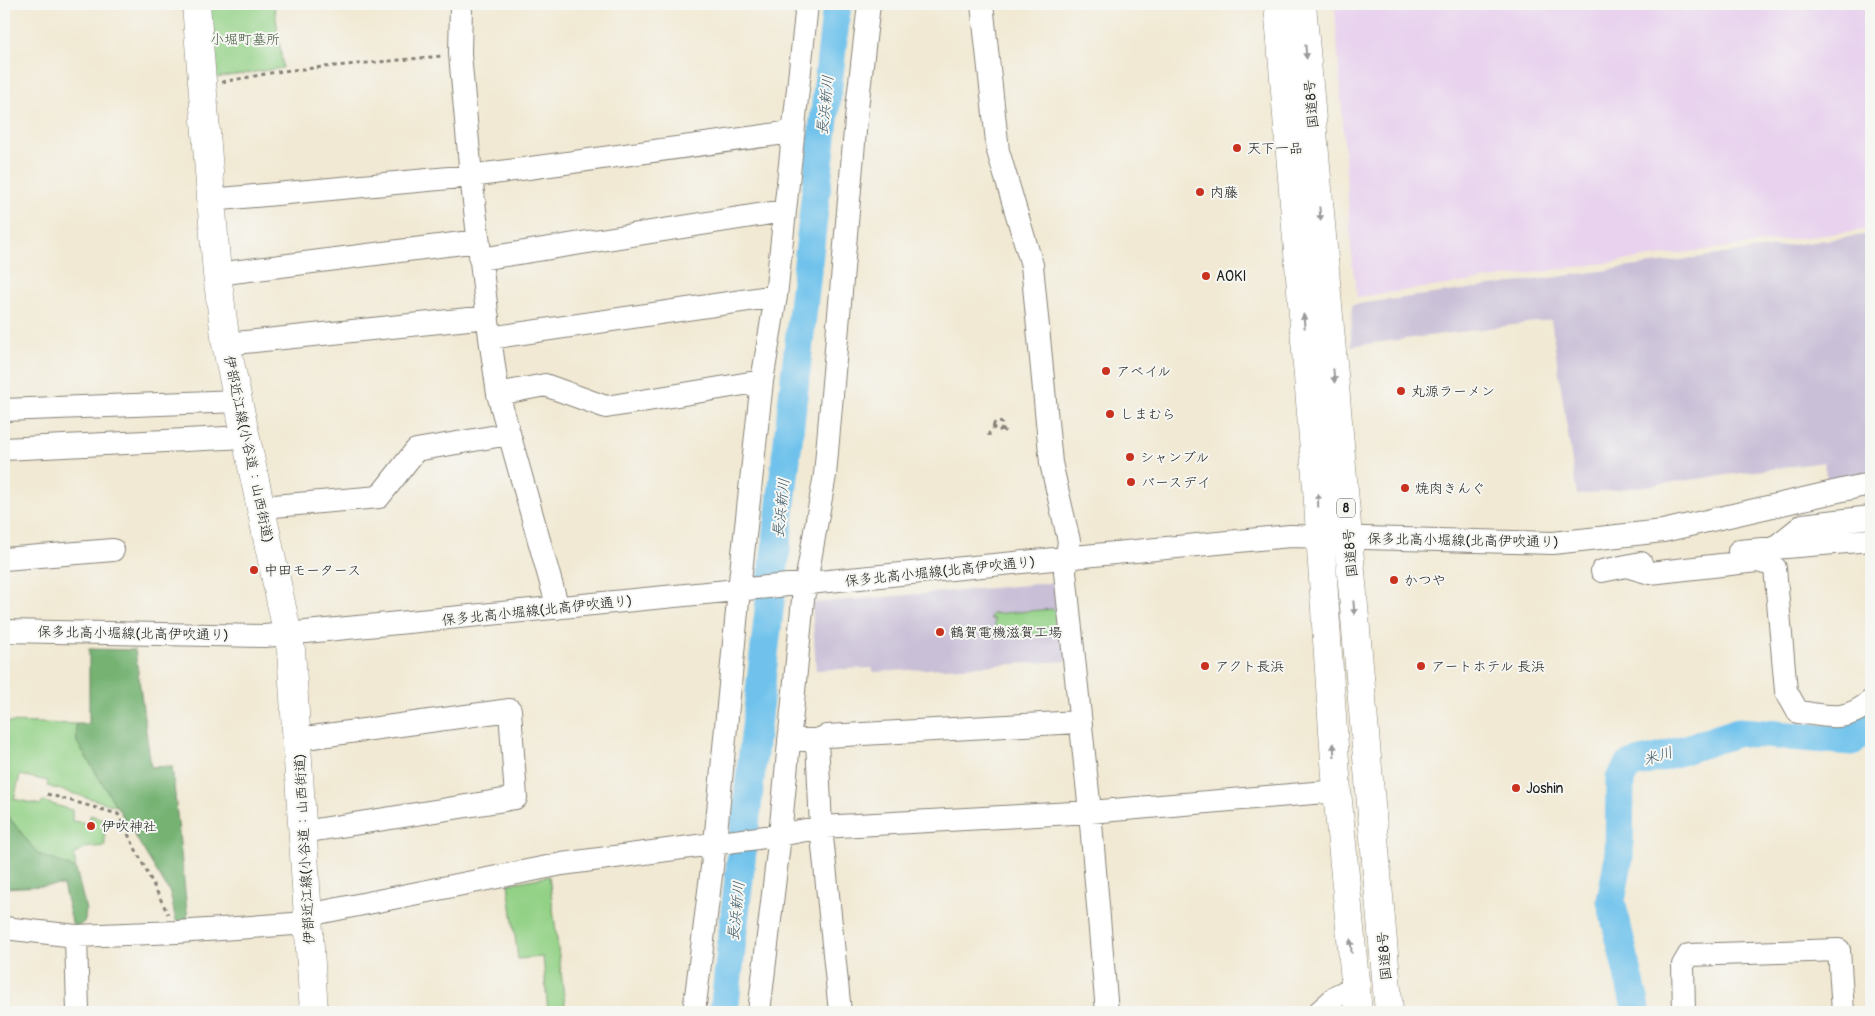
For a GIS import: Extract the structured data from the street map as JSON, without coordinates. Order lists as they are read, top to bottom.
{
  "streets": {
    "main road": ["国道8号", "伊部近江線(小谷道：山西街道)", "8"],
    "street": ["保多北高小堀線(北高伊吹通り)"]
  },
  "crossings": [
    ["国道8号", "保多北高小堀線(北高伊吹通り)"],
    ["伊部近江線(小谷道：山西街道)", "保多北高小堀線(北高伊吹通り)"]
  ],
  "water": ["長浜新川", "米川"],
  "parks": ["小堀町墓所"],
  "places": [
    "天下一品",
    "内藤",
    "AOKI",
    "アベイル",
    "丸源ラーメン",
    "しまむら",
    "シャンブル",
    "バースデイ",
    "焼肉きんぐ",
    "中田モータース",
    "かつや",
    "鶴賀電機滋賀工場",
    "アクト長浜",
    "アートホテル 長浜",
    "Joshin",
    "伊吹神社"
  ]
}
